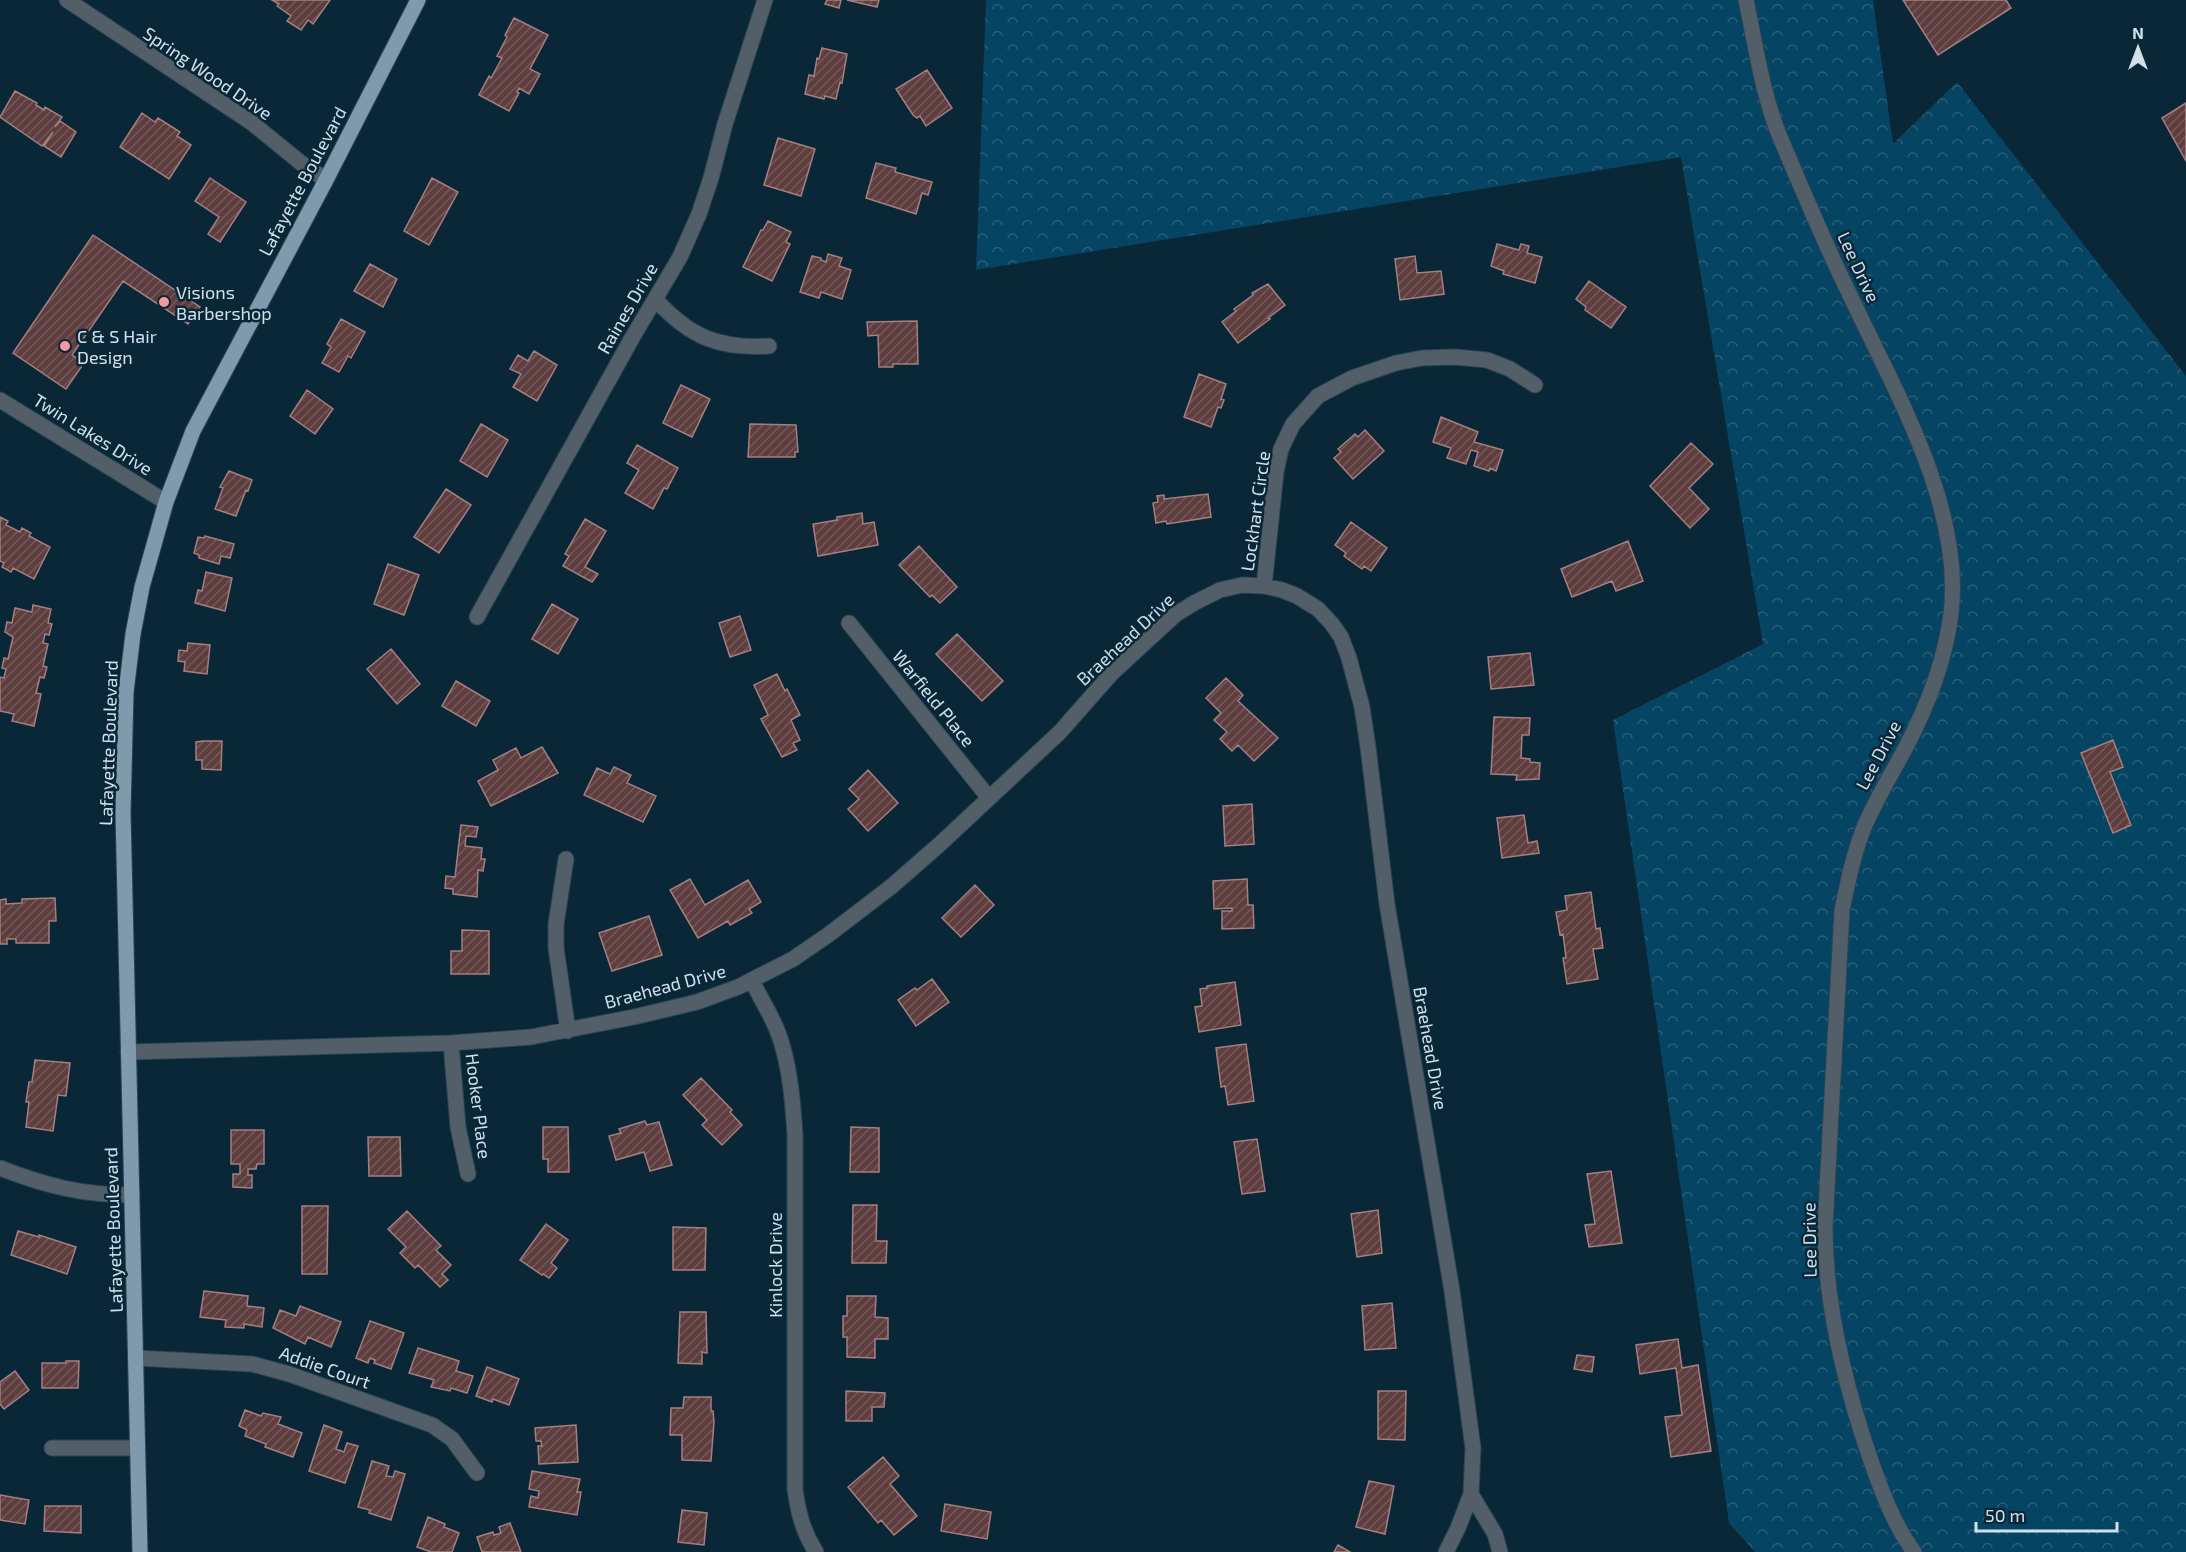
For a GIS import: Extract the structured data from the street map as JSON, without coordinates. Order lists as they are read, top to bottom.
{
  "streets": {
    "main road": ["Lafayette Boulevard"],
    "street": [
      "Spring Wood Drive",
      "Lee Drive",
      "Raines Drive",
      "Twin Lakes Drive",
      "Lockhart Circle",
      "Braehead Drive",
      "Warfield Place",
      "Hooker Place",
      "Kinlock Drive",
      "Addie Court"
    ]
  },
  "crossings": [
    ["Spring Wood Drive", "Lafayette Boulevard"],
    ["Lafayette Boulevard", "Twin Lakes Drive"],
    ["Lafayette Boulevard", "Braehead Drive"],
    ["Lafayette Boulevard", "Addie Court"],
    ["Lockhart Circle", "Braehead Drive"],
    ["Braehead Drive", "Warfield Place"],
    ["Braehead Drive", "Hooker Place"],
    ["Braehead Drive", "Kinlock Drive"]
  ],
  "places": ["Visions Barbershop", "C & S Hair Design"],
  "scale_bar": "50 m",
  "north": "top"
}
